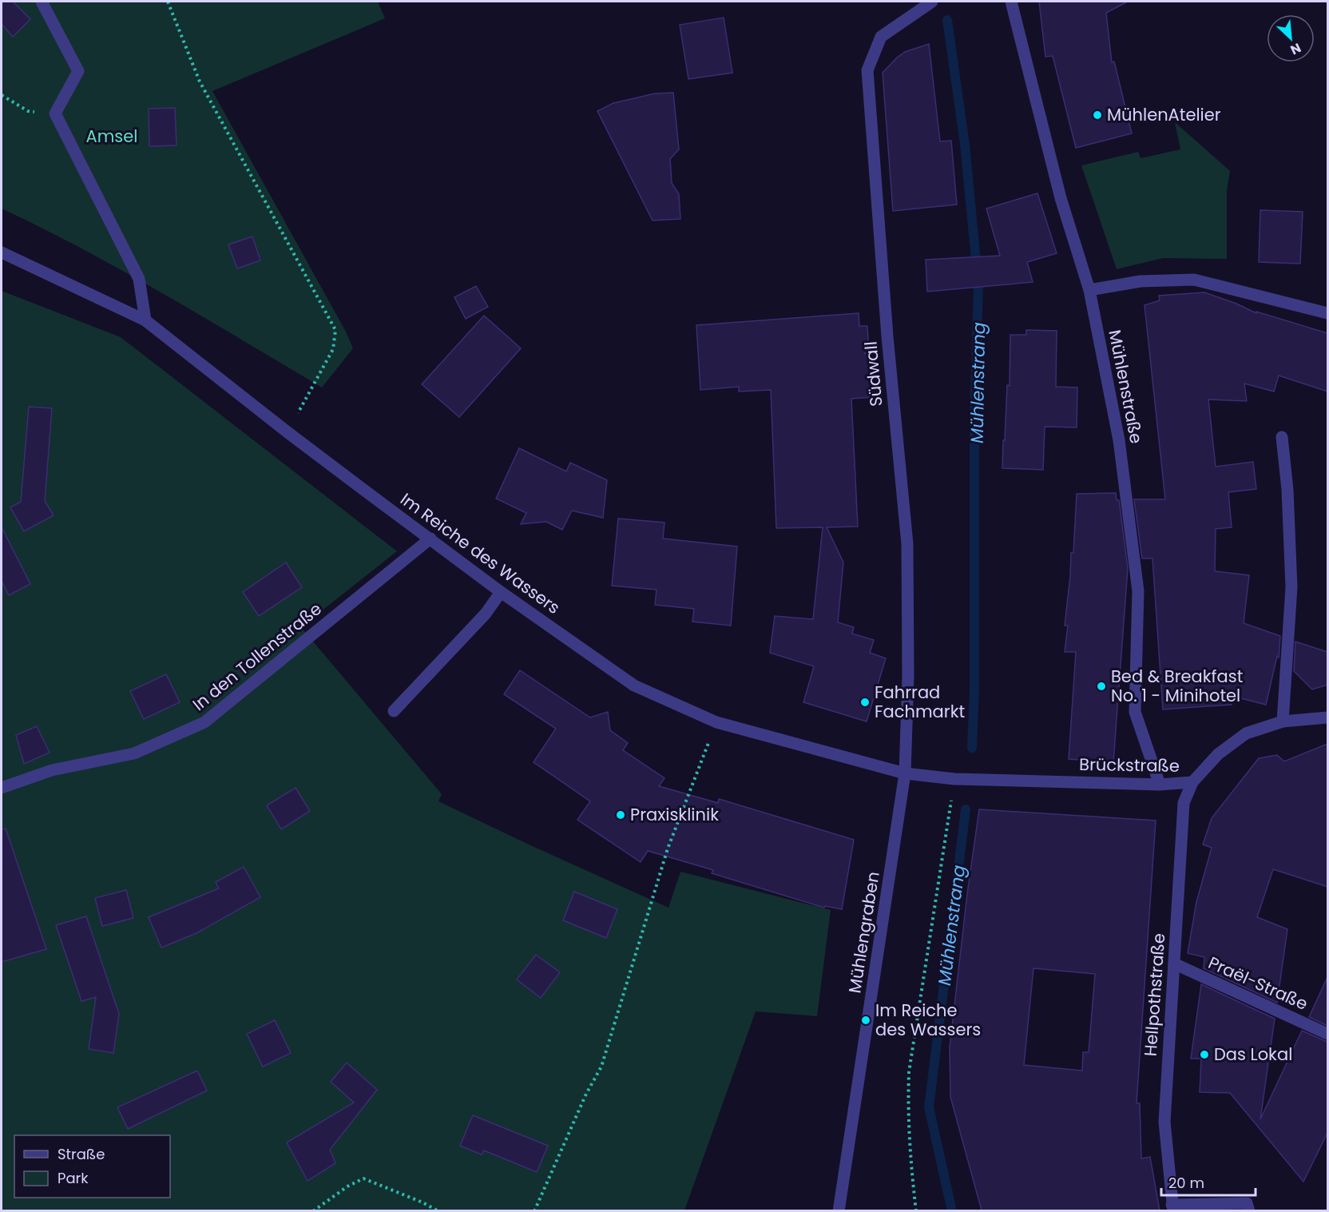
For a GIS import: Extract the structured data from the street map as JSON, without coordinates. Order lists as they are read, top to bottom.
{
  "streets": {
    "street": [
      "Südwall",
      "Mühlenstraße",
      "Im Reiche des Wassers",
      "In den Tollenstraße",
      "Brückstraße",
      "Mühlengraben",
      "Praël-Straße",
      "Hellpothstraße"
    ]
  },
  "crossings": [
    ["Südwall", "Im Reiche des Wassers"],
    ["Südwall", "Mühlengraben"],
    ["Mühlenstraße", "Brückstraße"],
    ["Im Reiche des Wassers", "In den Tollenstraße"],
    ["Im Reiche des Wassers", "Brückstraße"],
    ["Im Reiche des Wassers", "Mühlengraben"],
    ["Brückstraße", "Hellpothstraße"],
    ["Praël-Straße", "Hellpothstraße"]
  ],
  "water": ["Mühlenstrang"],
  "parks": ["Amsel"],
  "places": [
    "MühlenAtelier",
    "Bed & Breakfast No. 1 - Minihotel",
    "Fahrrad Fachmarkt",
    "Praxisklinik",
    "Im Reiche des Wassers",
    "Das Lokal"
  ],
  "legend": ["Straße", "Park"],
  "scale_bar": "20 m",
  "north": "bottom right"
}
